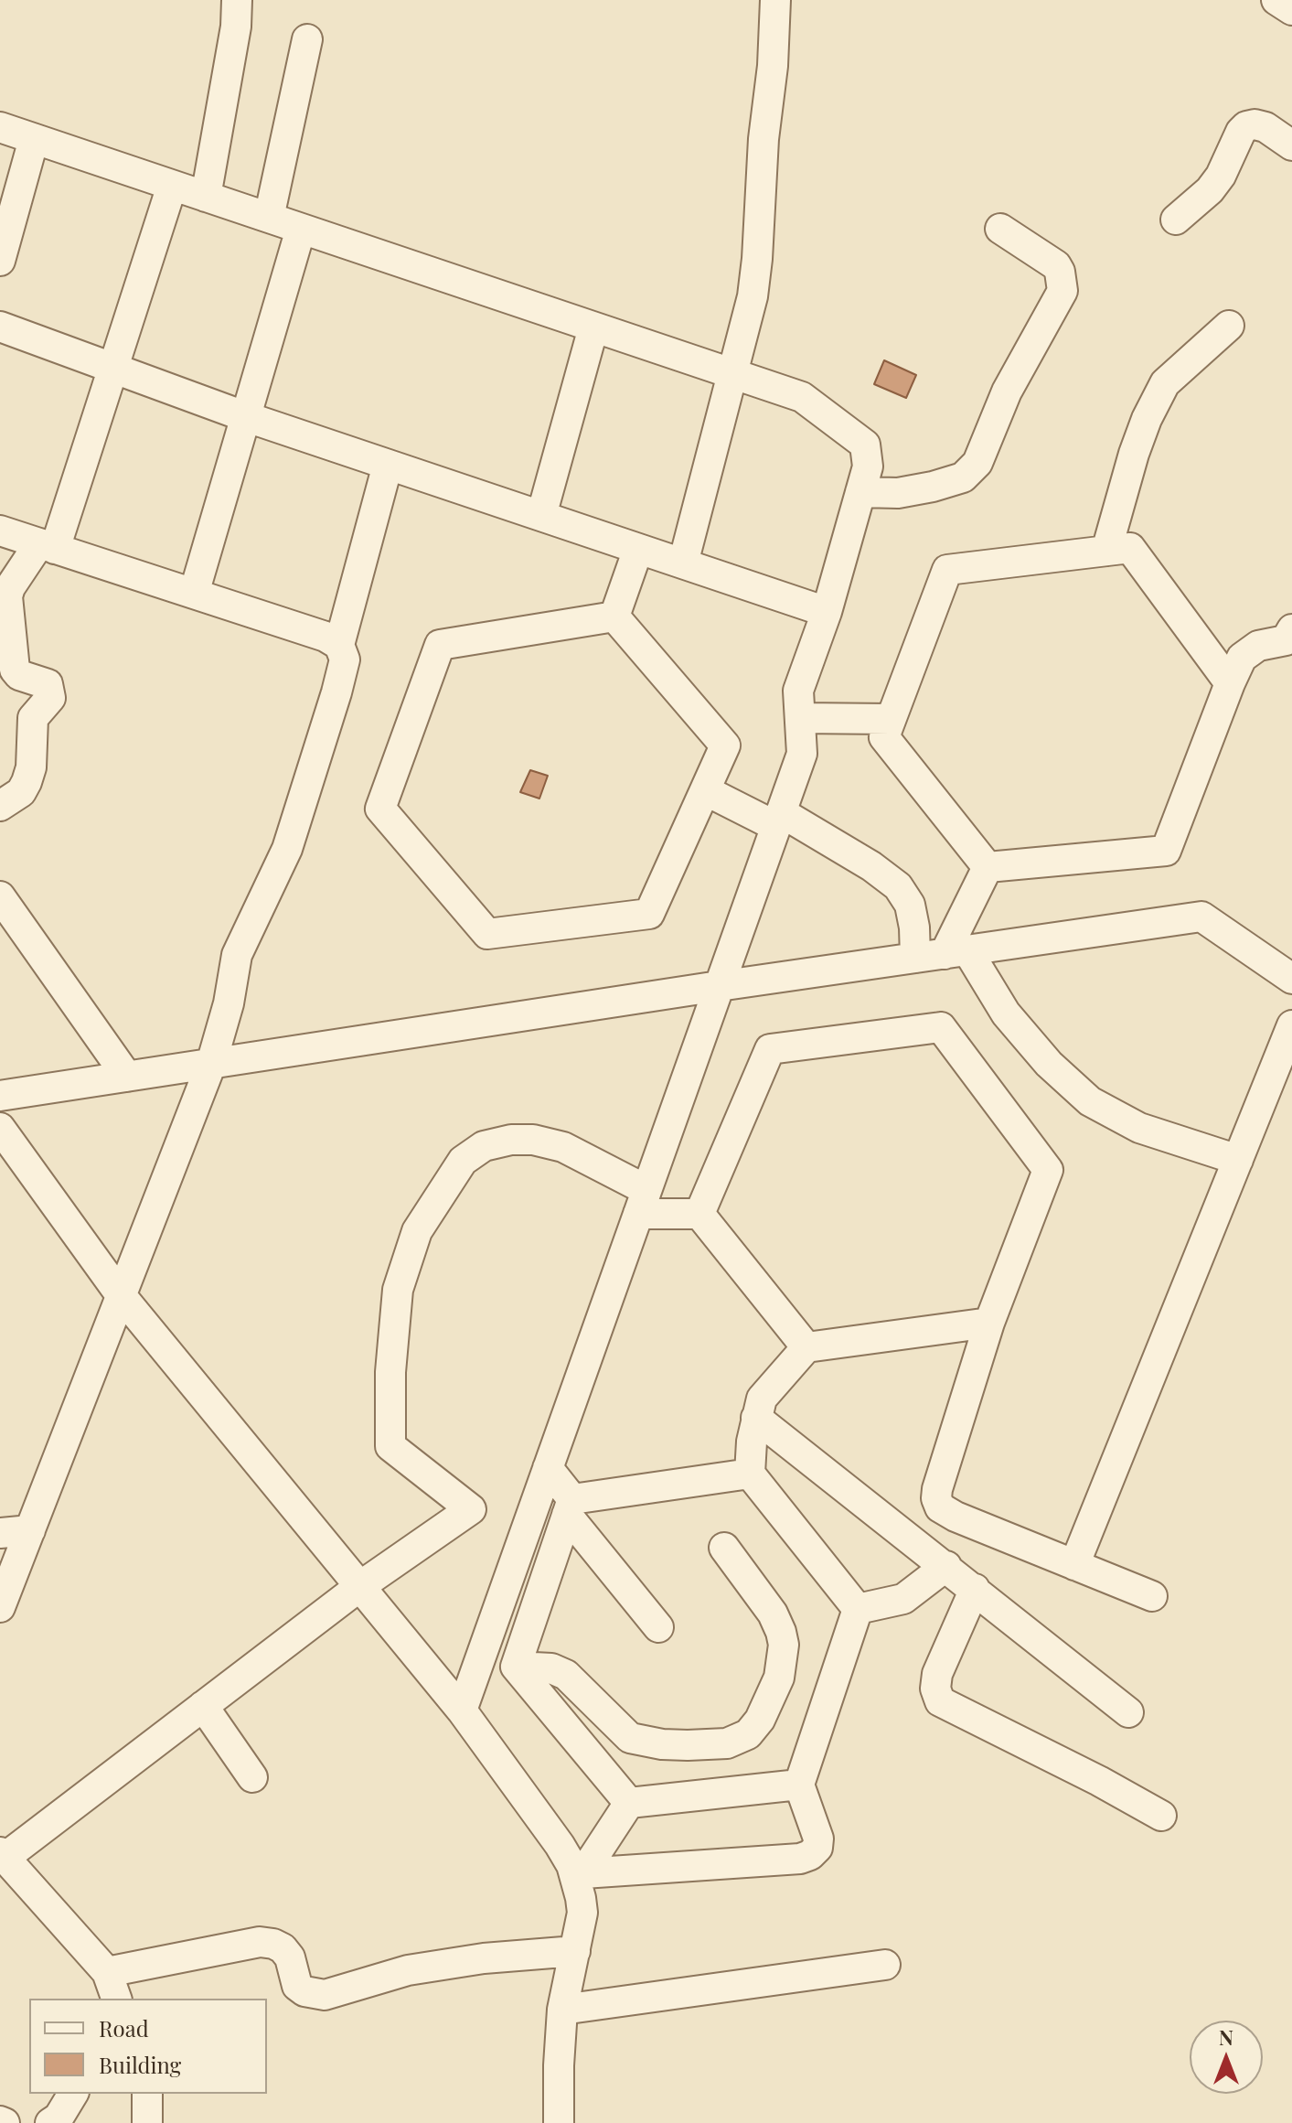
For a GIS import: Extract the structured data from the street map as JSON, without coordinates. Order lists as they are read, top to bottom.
{
  "legend": ["Road", "Building"],
  "north": "top"
}
